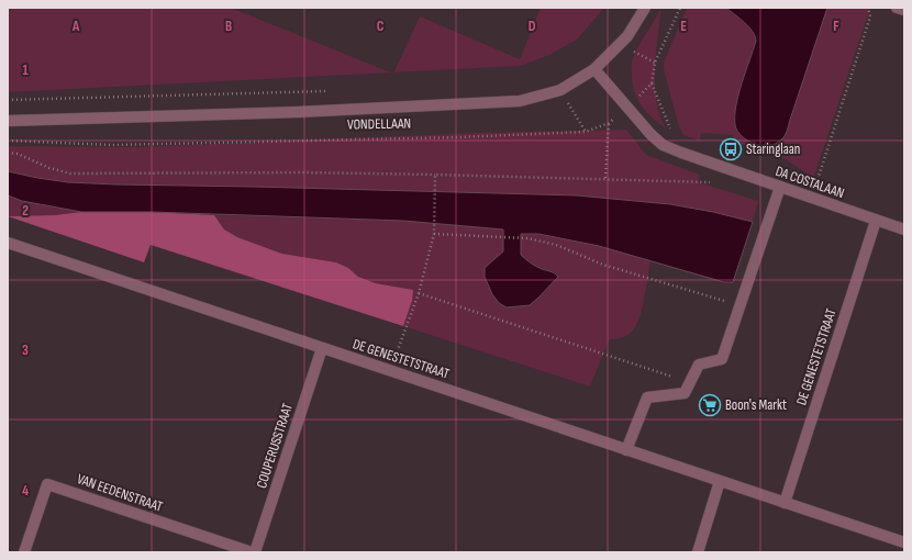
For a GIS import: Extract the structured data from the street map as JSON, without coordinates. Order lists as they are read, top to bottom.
{
  "streets": {
    "street": [
      "VONDELLAAN",
      "DA COSTALAAN",
      "DE GENESTETSTRAAT",
      "COUPERUSSTRAAT",
      "VAN EEDENSTRAAT"
    ]
  },
  "crossings": [
    ["VONDELLAAN", "DA COSTALAAN"],
    ["DA COSTALAAN", "DE GENESTETSTRAAT"],
    ["DE GENESTETSTRAAT", "COUPERUSSTRAAT"],
    ["COUPERUSSTRAAT", "VAN EEDENSTRAAT"]
  ],
  "places": {
    "bus stop": ["Staringlaan"],
    "supermarket": ["Boon's Markt"]
  },
  "grid": {
    "columns": [
      "A",
      "B",
      "C",
      "D",
      "E",
      "F"
    ],
    "rows": [
      "1",
      "2",
      "3",
      "4"
    ]
  }
}
